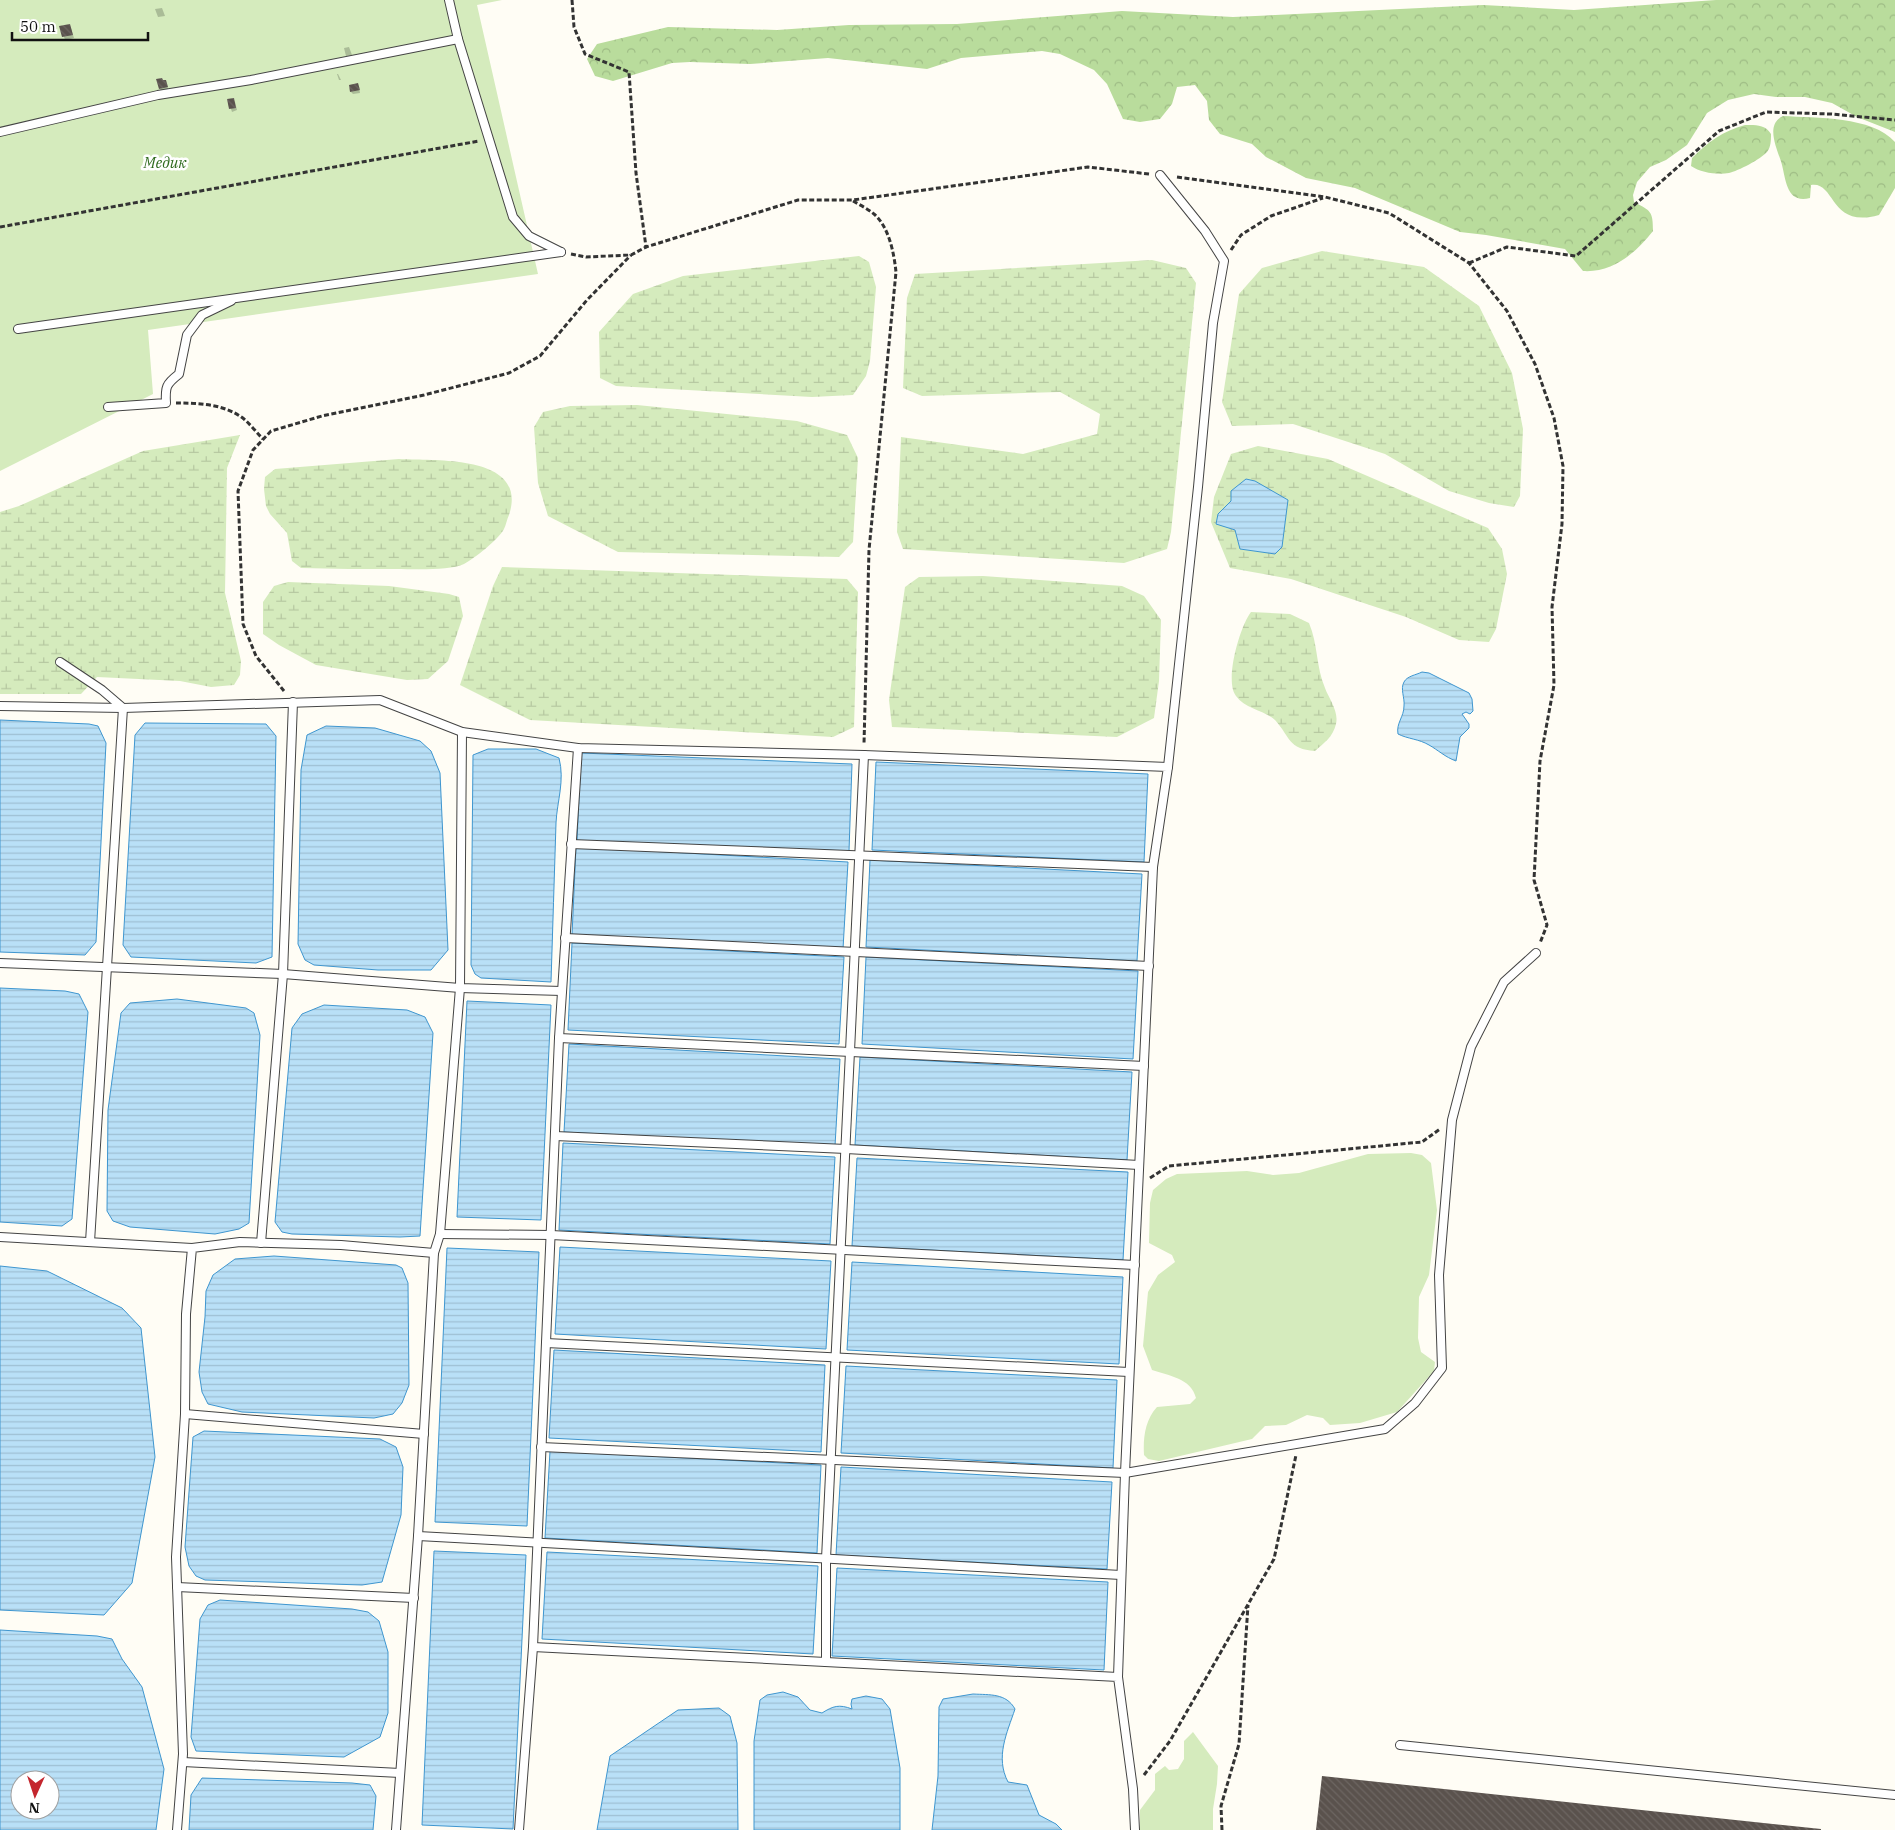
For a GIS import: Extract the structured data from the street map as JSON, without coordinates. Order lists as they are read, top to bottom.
{
  "parks": ["Медик"],
  "scale_bar": "50 m",
  "north": "bottom"
}
